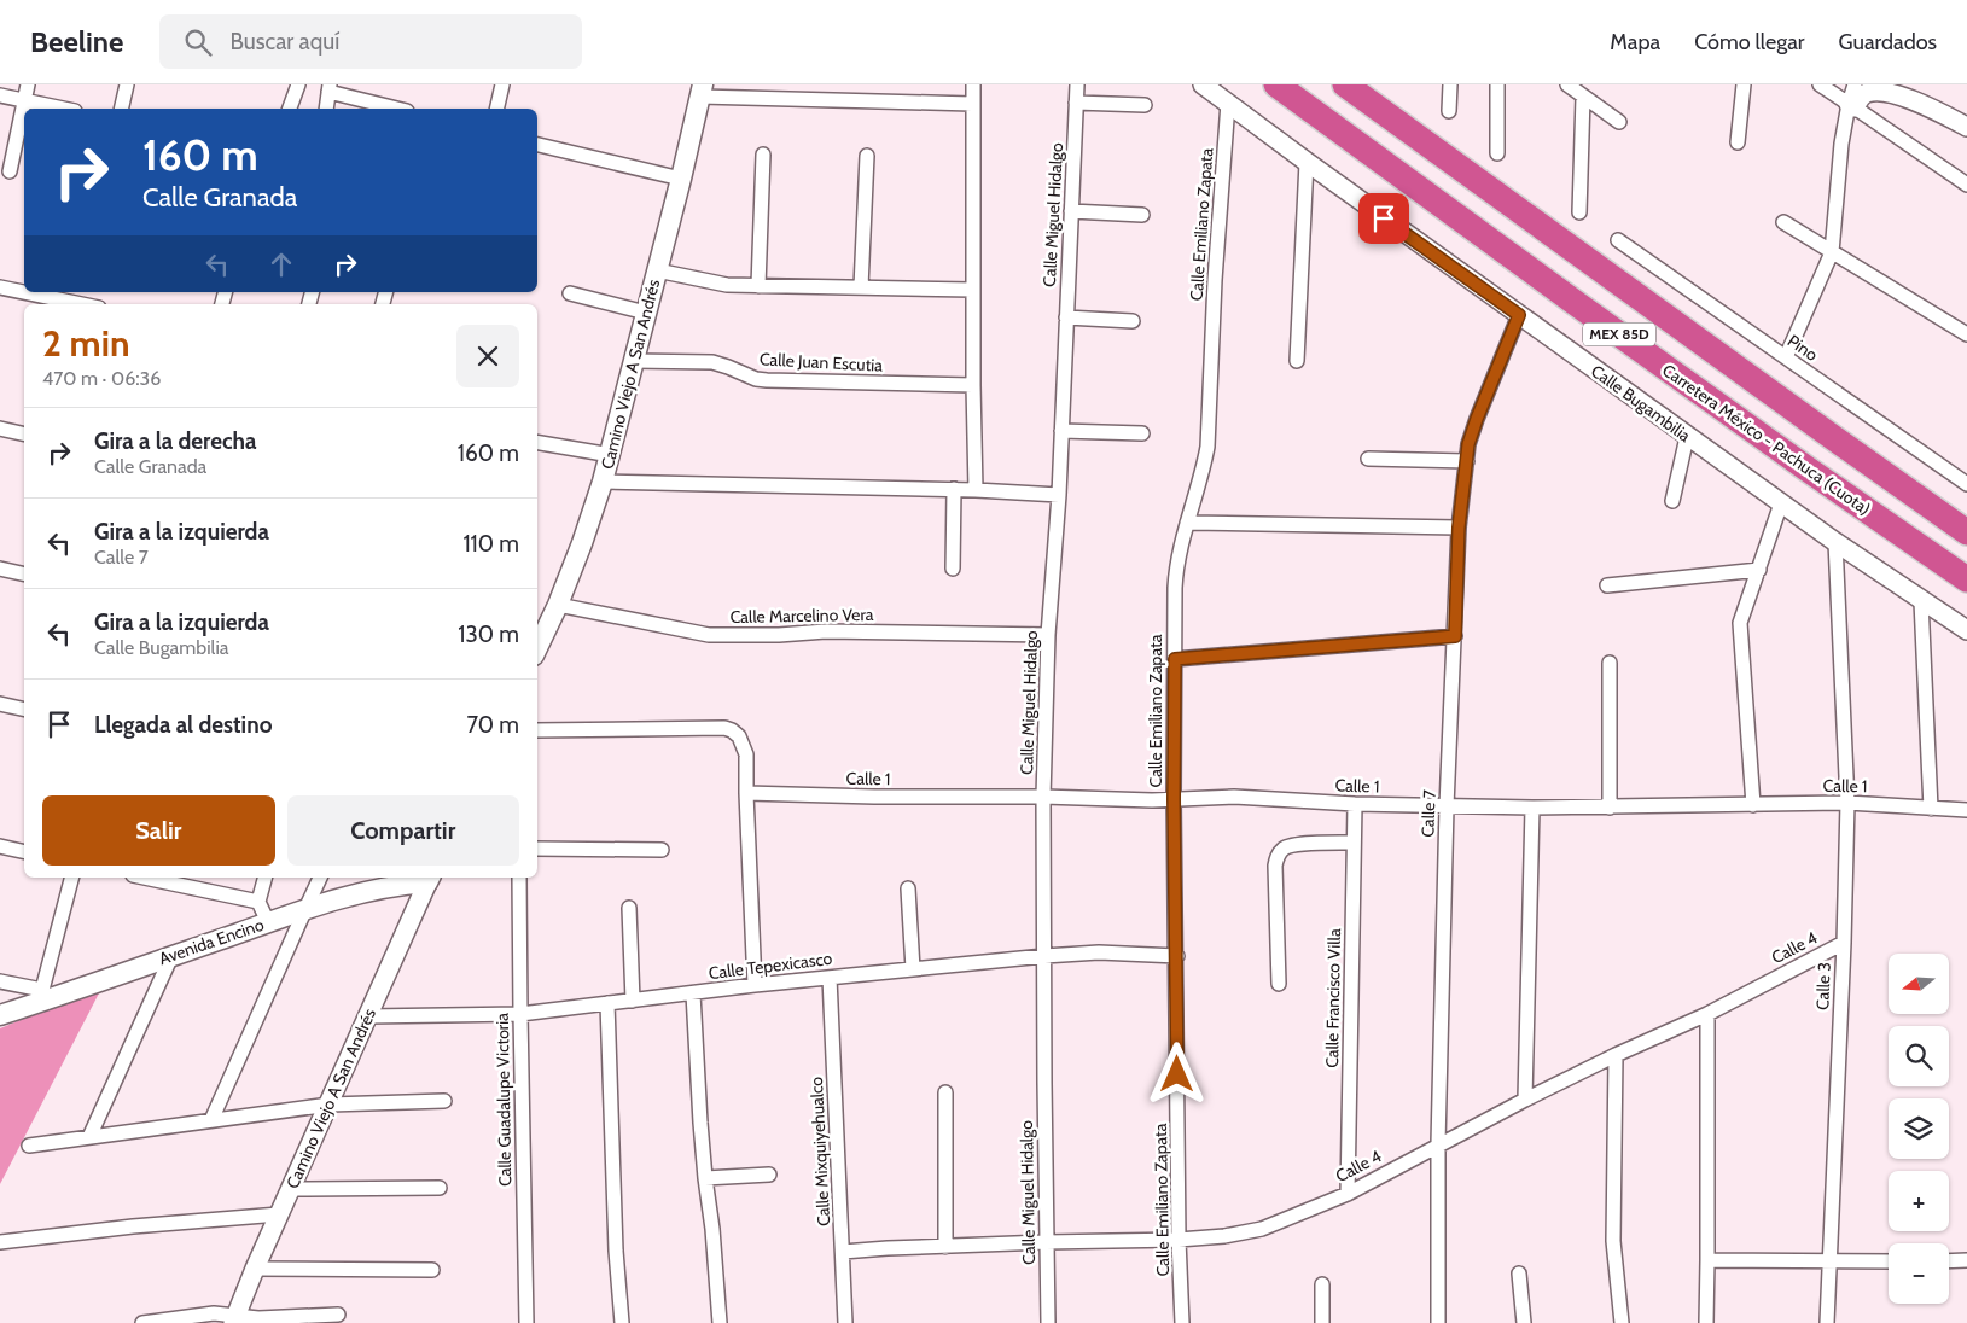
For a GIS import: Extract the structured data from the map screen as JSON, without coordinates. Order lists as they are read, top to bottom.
{
  "streets": {
    "highway": ["MEX 85D", "Carretera México - Pachuca (Cuota)"],
    "main road": ["Camino Viejo A San Andrés", "Avenida Encino"],
    "street": [
      "Calle Miguel Hidalgo",
      "Calle Emiliano Zapata",
      "Pino",
      "Calle Juan Escutia",
      "Calle Bugambilia",
      "Calle Marcelino Vera",
      "Calle 1",
      "Calle 7",
      "Calle 4",
      "Calle Tepexicasco",
      "Calle 3",
      "Calle Francisco Villa",
      "Calle Guadalupe Victoria",
      "Calle Mixquiyehualco"
    ]
  },
  "crossings": [
    ["Calle Miguel Hidalgo", "Calle Marcelino Vera"],
    ["Calle Miguel Hidalgo", "Calle 1"],
    ["Calle Miguel Hidalgo", "Calle 4"],
    ["Calle Miguel Hidalgo", "Calle Tepexicasco"],
    ["Calle Emiliano Zapata", "Calle Bugambilia"],
    ["Calle Emiliano Zapata", "Calle 1"],
    ["Calle Emiliano Zapata", "Calle 4"],
    ["Calle Emiliano Zapata", "Calle Tepexicasco"],
    ["Calle Juan Escutia", "Camino Viejo A San Andrés"],
    ["Camino Viejo A San Andrés", "Calle Marcelino Vera"],
    ["Camino Viejo A San Andrés", "Avenida Encino"],
    ["Camino Viejo A San Andrés", "Calle Tepexicasco"],
    ["Calle Bugambilia", "Calle 7"],
    ["Calle Bugambilia", "Calle 3"],
    ["Calle 1", "Calle 7"],
    ["Calle 1", "Calle 3"],
    ["Calle 1", "Calle Francisco Villa"],
    ["Calle 7", "Calle 4"],
    ["Calle 4", "Calle 3"],
    ["Calle 4", "Calle Francisco Villa"],
    ["Calle 4", "Calle Mixquiyehualco"],
    ["Calle Tepexicasco", "Calle Guadalupe Victoria"],
    ["Calle Tepexicasco", "Calle Mixquiyehualco"]
  ],
  "north": "left",
  "page": {
    "header": "Beeline",
    "search": "Buscar aquí",
    "nav": ["Mapa", "Cómo llegar", "Guardados"],
    "turn": ["160 m", "Calle Granada"],
    "heading": ["2 min", "470 m · 06:36"],
    "list": [
      {
        "name": "Gira a la derecha",
        "note": "Calle Granada",
        "value": "160 m"
      },
      {
        "name": "Gira a la izquierda",
        "note": "Calle 7",
        "value": "110 m"
      },
      {
        "name": "Gira a la izquierda",
        "note": "Calle Bugambilia",
        "value": "130 m"
      },
      {
        "name": "Llegada al destino",
        "value": "70 m"
      }
    ],
    "buttons": ["Salir", "Compartir"],
    "map_buttons": ["+", "−"]
  }
}
